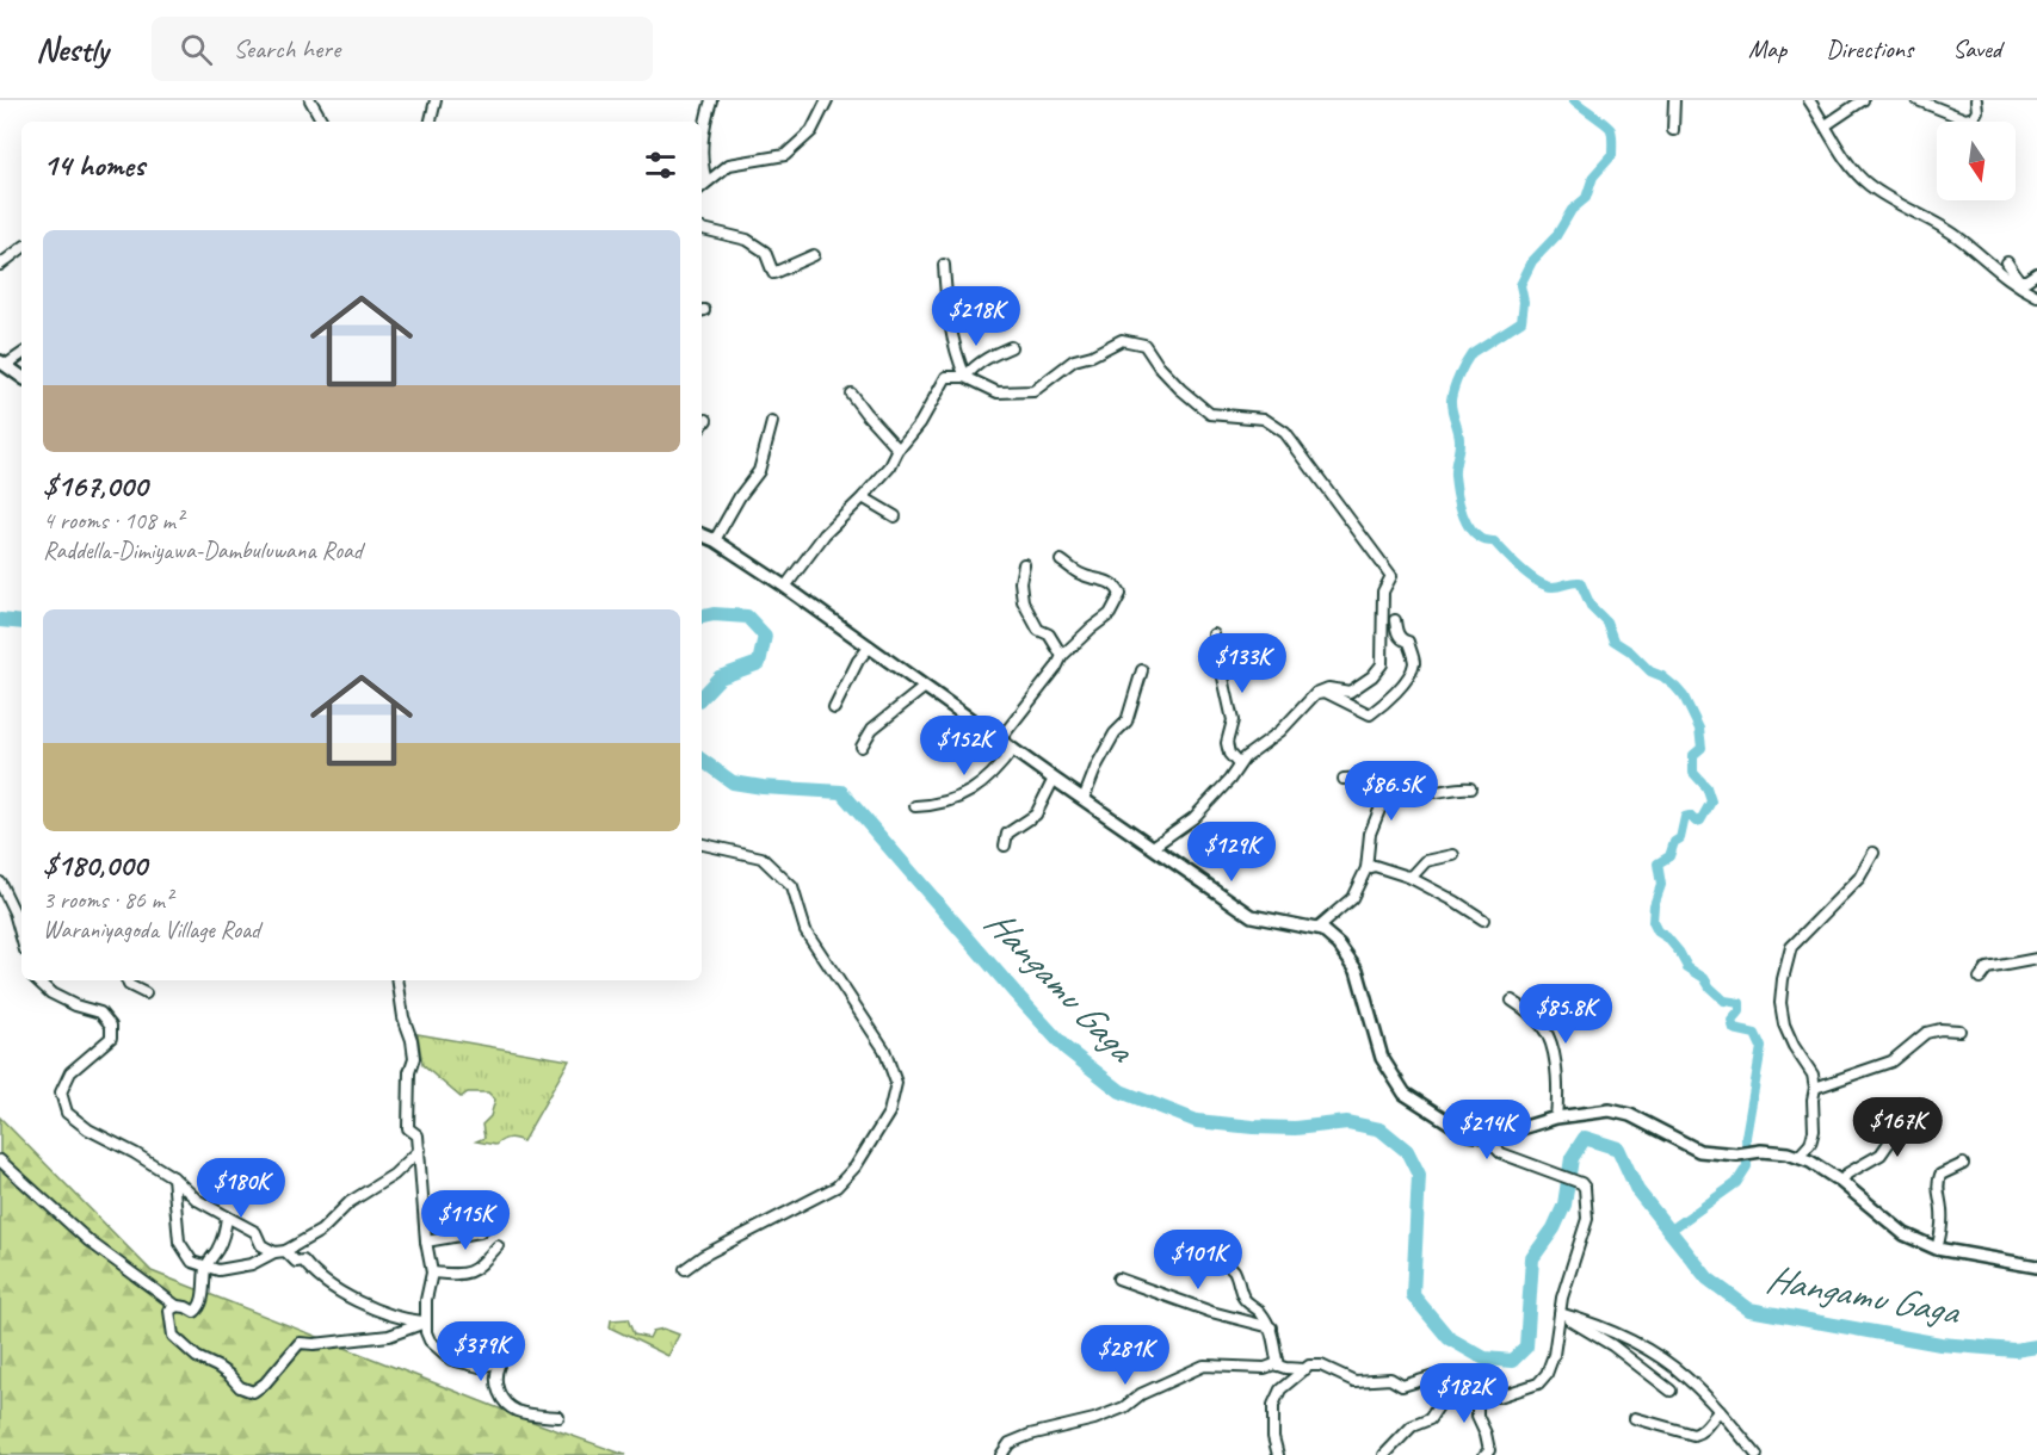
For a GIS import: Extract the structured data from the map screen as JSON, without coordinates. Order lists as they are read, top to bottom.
{
  "water": ["Hangamu Gaga"],
  "north": "bottom",
  "page": {
    "header": "Nestly",
    "search": "Search here",
    "nav": ["Map", "Directions", "Saved"],
    "heading": "14 homes",
    "list": [
      {
        "name": "$167,000",
        "note": "4 rooms · 108 m² · Raddella-Dimiyawa-Dambuluwana Road"
      },
      {
        "name": "$180,000",
        "note": "3 rooms · 86 m² · Waraniyagoda Village Road"
      }
    ],
    "price": [
      "$218K",
      "$133K",
      "$152K",
      "$86.5K",
      "$129K",
      "$85.8K",
      "$167K",
      "$214K",
      "$180K",
      "$115K",
      "$101K",
      "$379K",
      "$281K",
      "$182K"
    ]
  }
}
